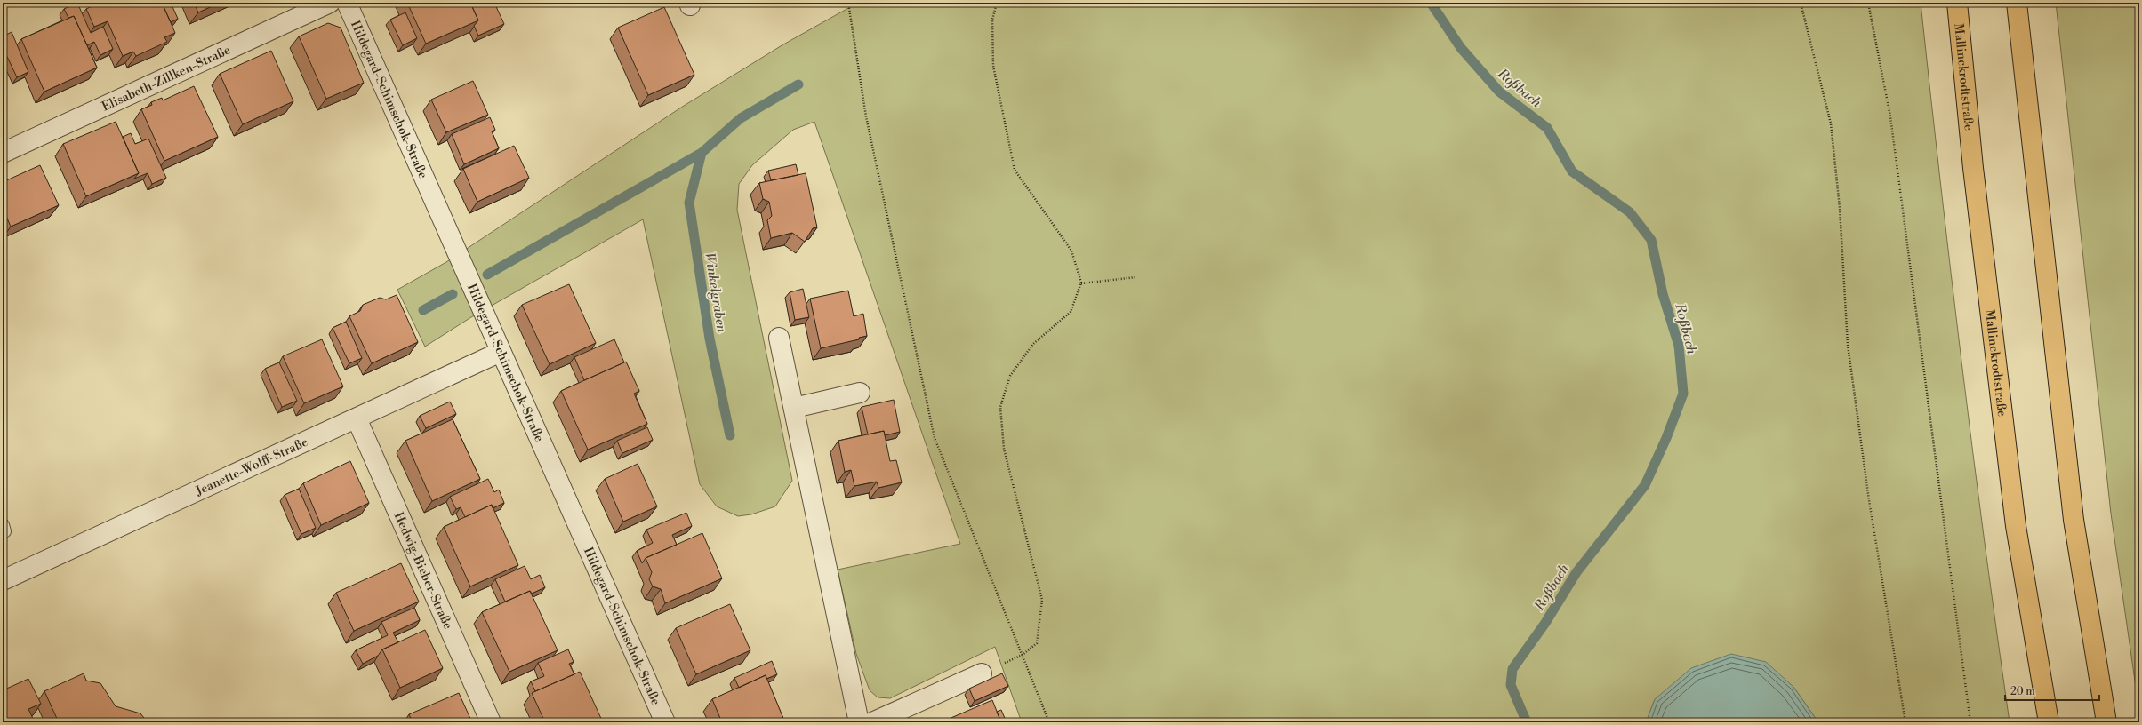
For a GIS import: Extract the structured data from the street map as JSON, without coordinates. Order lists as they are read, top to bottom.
{
  "streets": {
    "highway": ["Mallinckrodtstraße"],
    "street": [
      "Elisabeth-Zillken-Straße",
      "Hildegard-Schimschok-Straße",
      "Jeanette-Wolff-Straße",
      "Hedwig-Bieber-Straße"
    ]
  },
  "crossings": [
    ["Hildegard-Schimschok-Straße", "Jeanette-Wolff-Straße"],
    ["Jeanette-Wolff-Straße", "Hedwig-Bieber-Straße"]
  ],
  "water": ["Roßbach", "Winkelgraben"],
  "scale_bar": "20 m"
}
